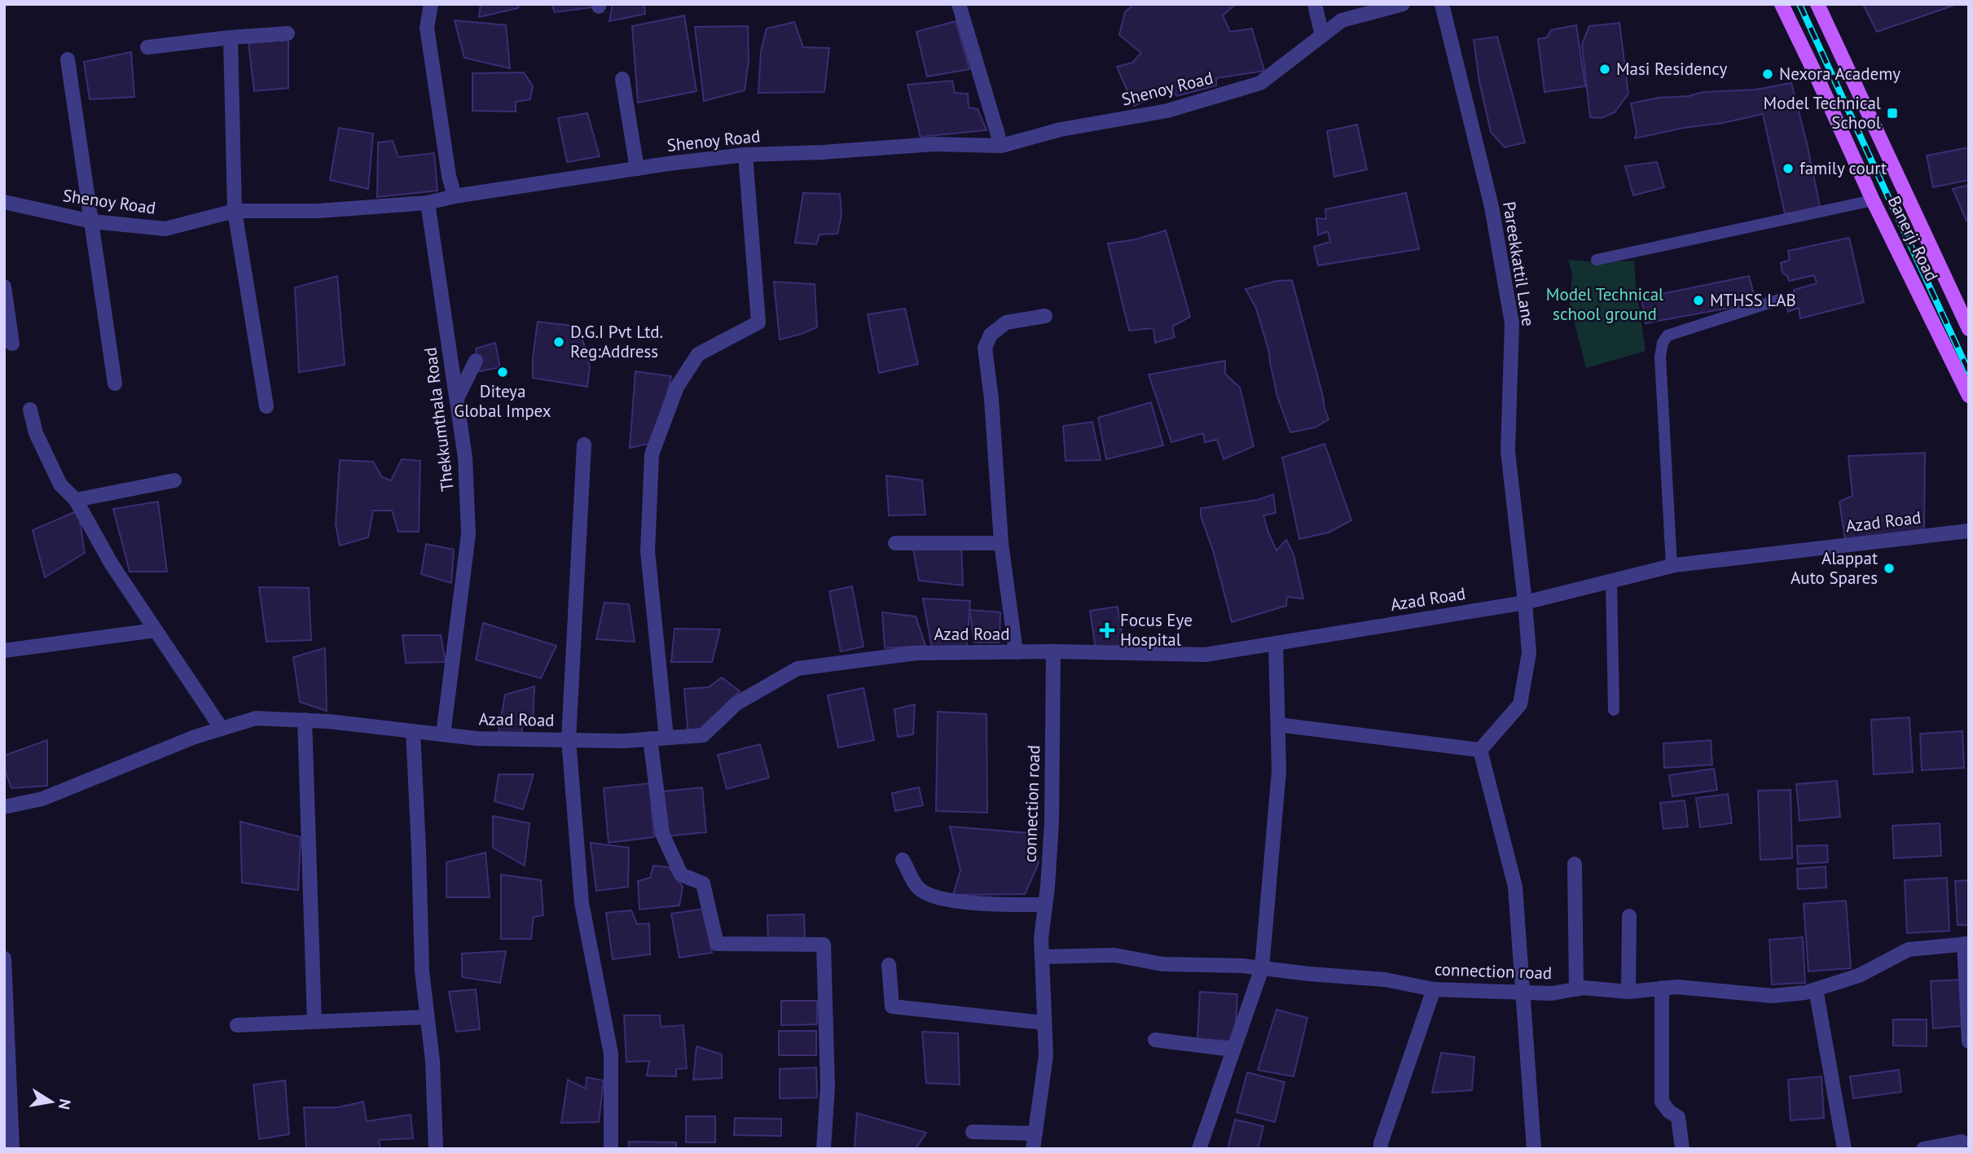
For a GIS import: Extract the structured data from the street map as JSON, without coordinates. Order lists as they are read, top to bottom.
{
  "streets": {
    "main road": ["Banerji Road"],
    "street": [
      "Shenoy Road",
      "Pareekkattil Lane",
      "Thekkumthala Road",
      "Azad Road",
      "connection road"
    ]
  },
  "crossings": [
    ["Shenoy Road", "Thekkumthala Road"],
    ["Pareekkattil Lane", "Azad Road"],
    ["Thekkumthala Road", "Azad Road"],
    ["Azad Road", "connection road"]
  ],
  "parks": ["Model Technical school ground"],
  "places": {
    "other": [
      "Masi Residency",
      "Nexora Academy",
      "family court",
      "MTHSS LAB",
      "D.G.I Pvt Ltd. Reg:Address",
      "Diteya Global Impex",
      "Alappat Auto Spares"
    ],
    "transit": ["Model Technical School"],
    "health": ["Focus Eye Hospital"]
  },
  "north": "right"
}
